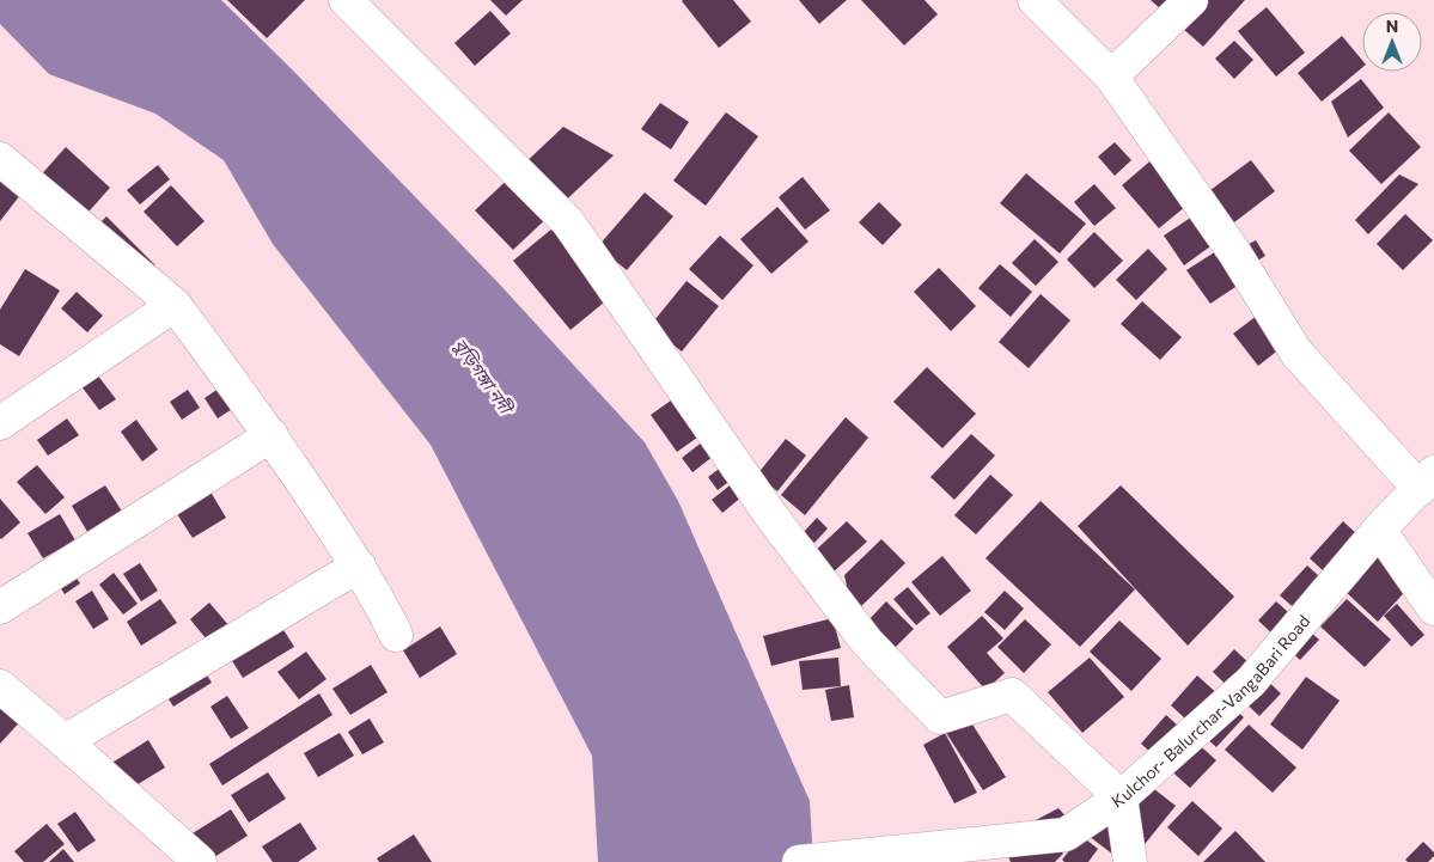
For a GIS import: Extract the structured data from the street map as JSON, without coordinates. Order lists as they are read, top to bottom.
{
  "streets": {
    "street": ["Kulchor- Balurchar-VangaBari Road"]
  },
  "water": ["বুড়িগঙ্গা নদী"],
  "north": "top"
}
